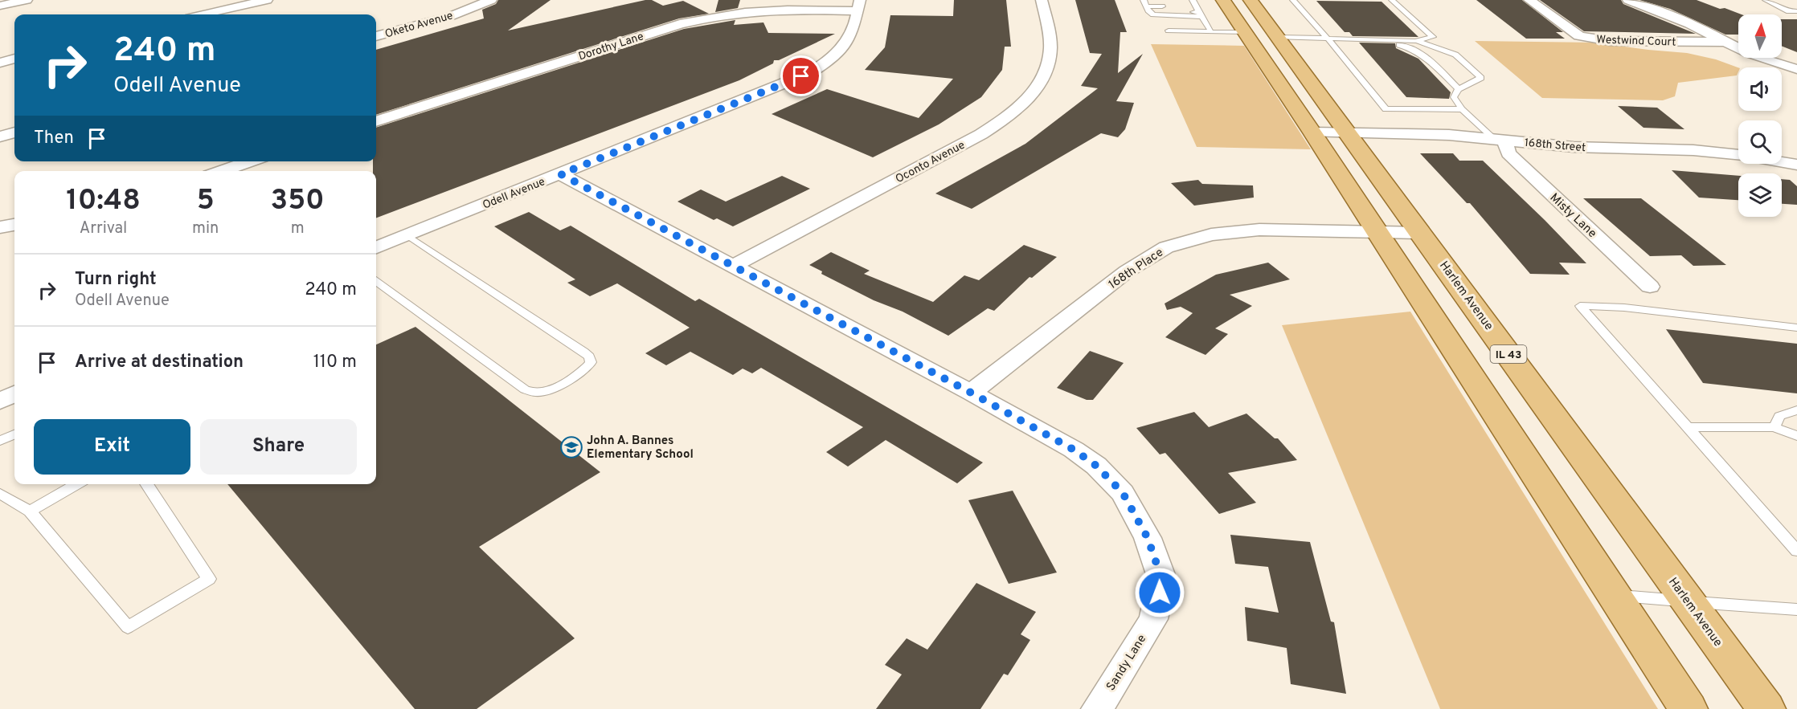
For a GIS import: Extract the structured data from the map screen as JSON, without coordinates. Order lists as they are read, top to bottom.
{
  "streets": {
    "main road": ["Harlem Avenue", "IL 43"],
    "street": [
      "Oketo Avenue",
      "Westwind Court",
      "Dorothy Lane",
      "168th Street",
      "Oconto Avenue",
      "Odell Avenue",
      "Misty Lane",
      "168th Place",
      "Sandy Lane"
    ]
  },
  "crossings": [
    ["Dorothy Lane", "Odell Avenue"],
    ["168th Street", "Misty Lane"],
    ["168th Street", "Harlem Avenue"],
    ["Oconto Avenue", "Sandy Lane"],
    ["Odell Avenue", "Sandy Lane"],
    ["168th Place", "Harlem Avenue"],
    ["168th Place", "Sandy Lane"]
  ],
  "places": {
    "school or university": ["John A. Bannes Elementary School"]
  },
  "north": "top",
  "page": {
    "turn": ["240 m", "Odell Avenue"],
    "then": "Then",
    "eta": [
      "10:48",
      "Arrival",
      "5",
      "min",
      "350",
      "m"
    ],
    "list": [
      {
        "name": "Turn right",
        "note": "Odell Avenue",
        "value": "240 m"
      },
      {
        "name": "Arrive at destination",
        "value": "110 m"
      }
    ],
    "buttons": ["Exit", "Share"]
  }
}
